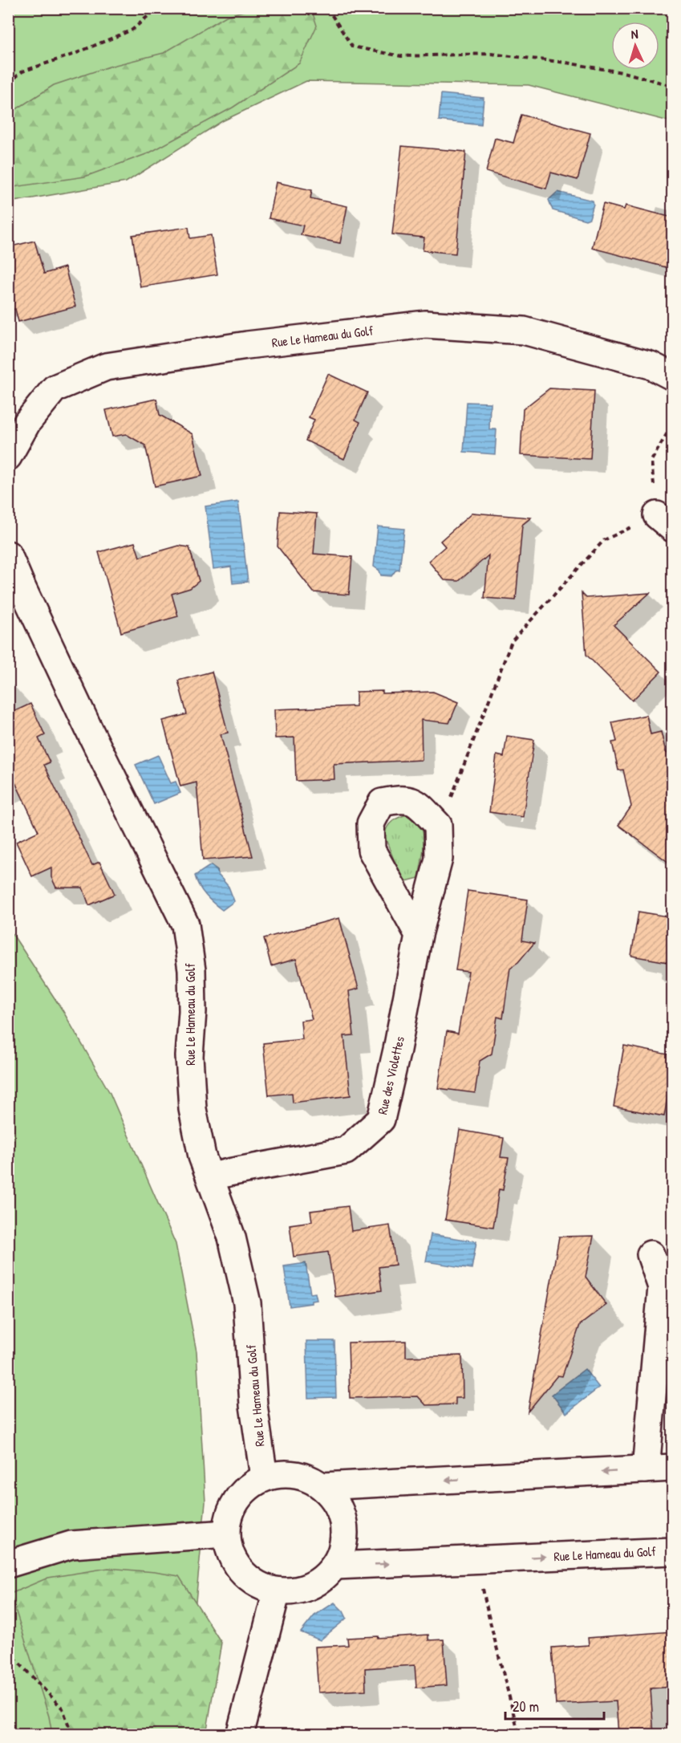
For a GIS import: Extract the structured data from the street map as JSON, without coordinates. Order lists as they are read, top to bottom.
{
  "streets": {
    "street": ["Rue Le Hameau du Golf", "Rue des Violettes"]
  },
  "crossings": [
    ["Rue Le Hameau du Golf", "Rue des Violettes"]
  ],
  "scale_bar": "20 m",
  "north": "top"
}
